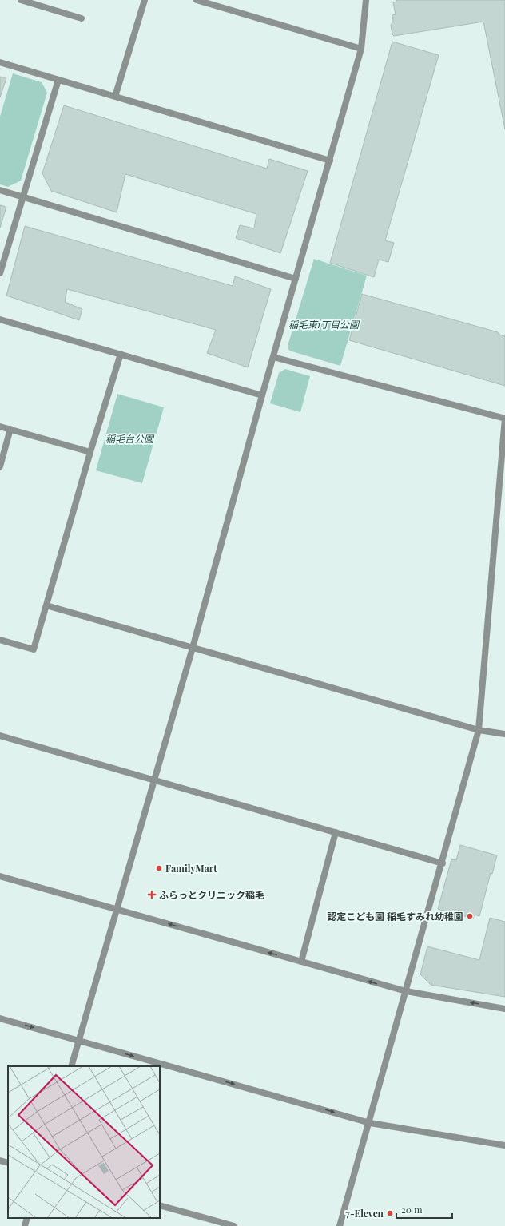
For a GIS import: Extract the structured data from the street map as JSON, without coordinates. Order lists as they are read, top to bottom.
{
  "parks": ["稲毛東1丁目公園", "稲毛台公園"],
  "places": {
    "other": ["FamilyMart", "認定こども園 稲毛すみれ幼稚園", "7-Eleven"],
    "health": ["ふらっとクリニック稲毛"]
  },
  "scale_bar": "20 m"
}
